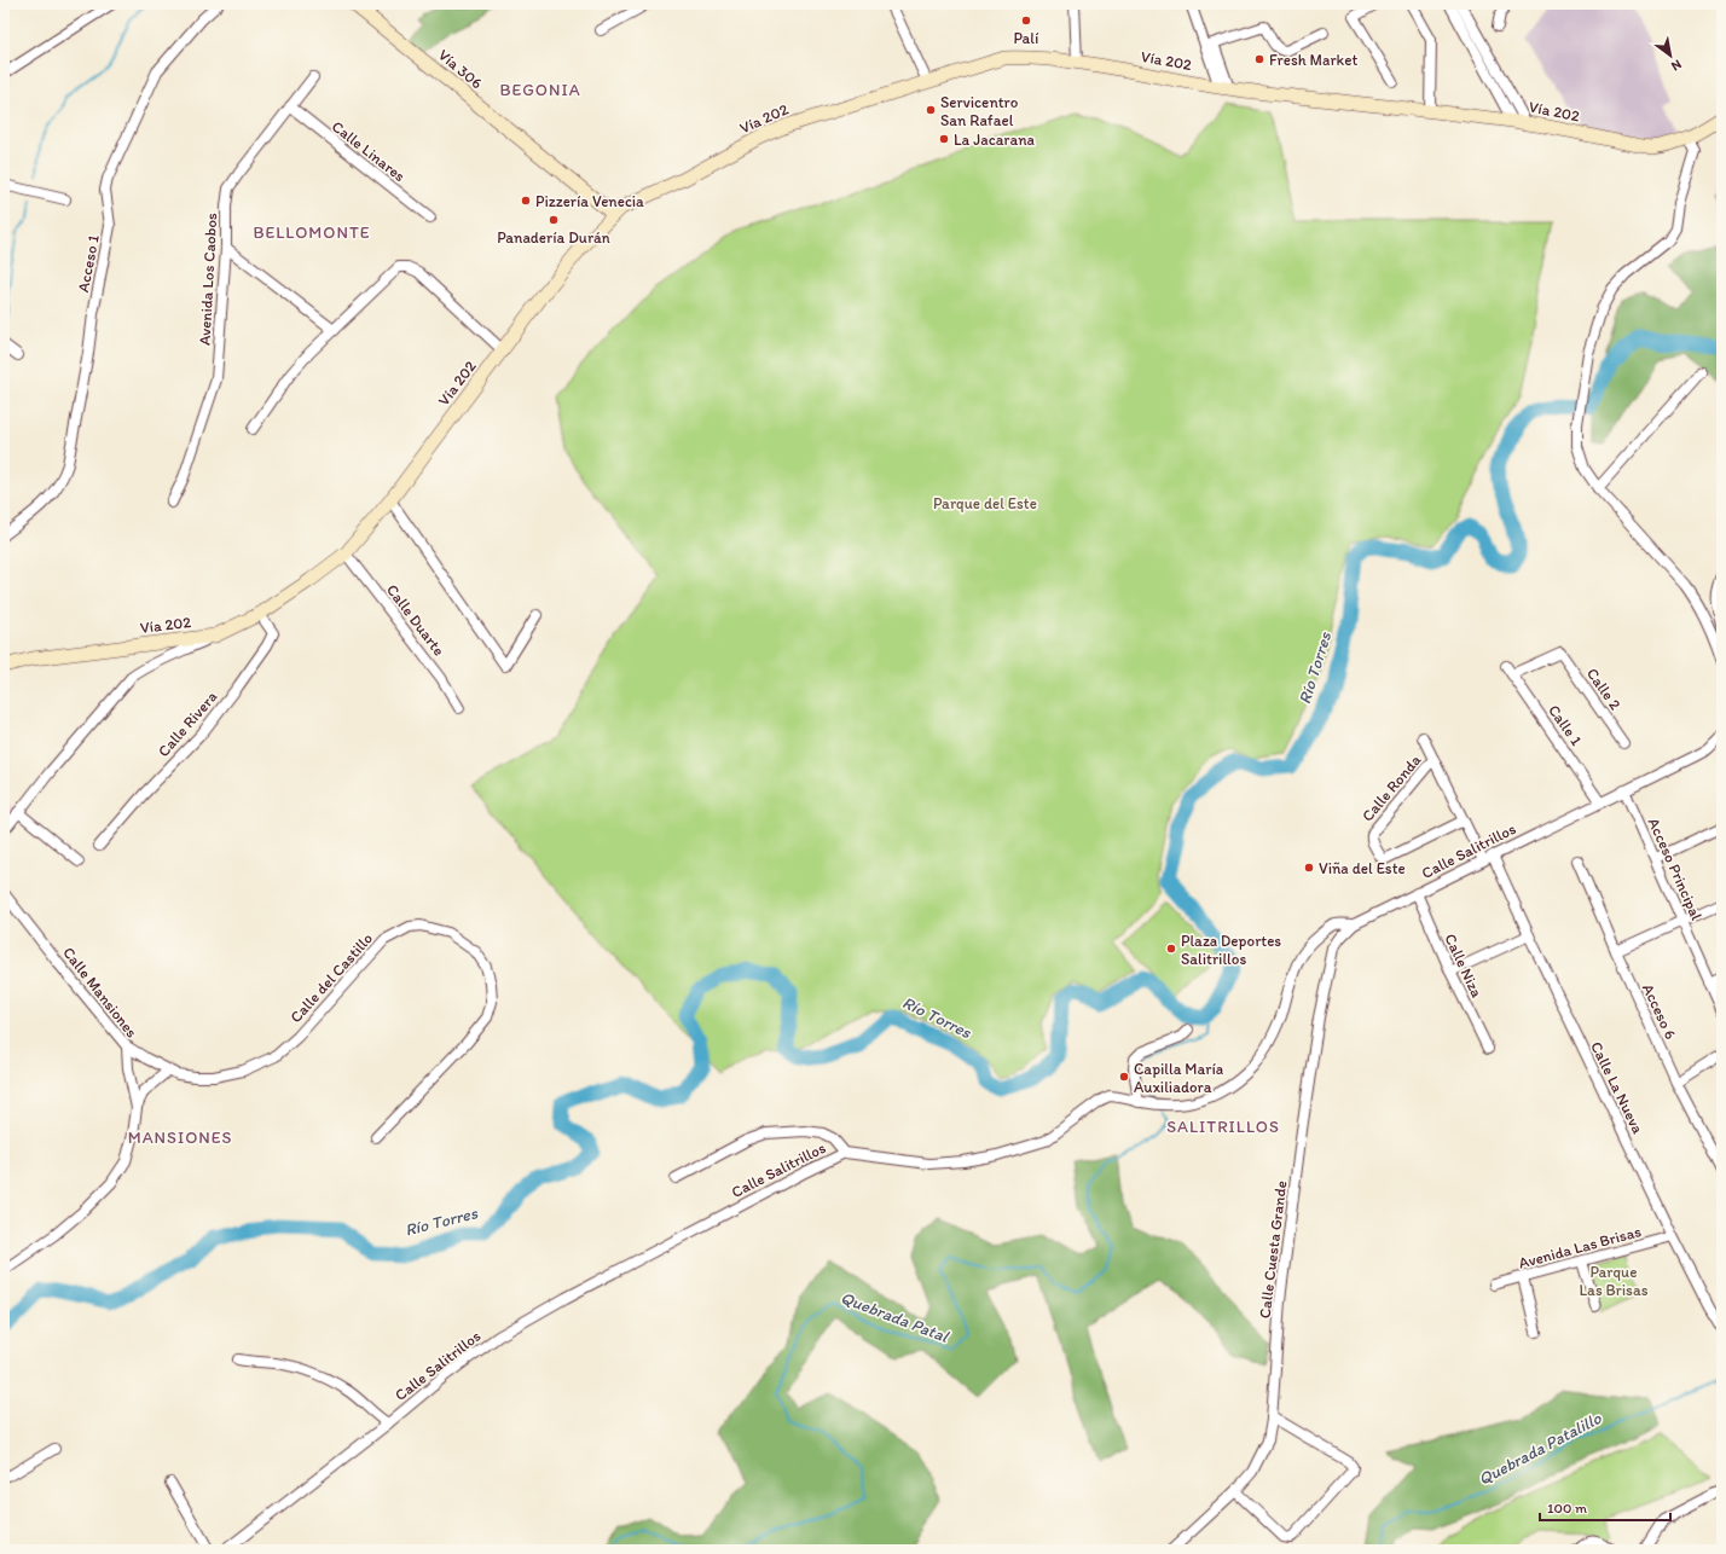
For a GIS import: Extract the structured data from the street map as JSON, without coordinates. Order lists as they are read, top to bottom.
{
  "streets": {
    "main road": ["Vía 202", "Vía 306"],
    "street": [
      "Calle Linares",
      "Acceso 1",
      "Avenida Los Caobos",
      "Calle Duarte",
      "Calle 2",
      "Calle Rivera",
      "Calle 1",
      "Calle Ronda",
      "Calle Salitrillos",
      "Acceso Principal",
      "Calle Niza",
      "Calle del Castillo",
      "Calle Mansiones",
      "Acceso 6",
      "Calle La Nueva",
      "Avenida Las Brisas",
      "Calle Cuesta Grande"
    ]
  },
  "crossings": [
    ["Vía 202", "Vía 306"],
    ["Vía 202", "Calle Duarte"],
    ["Vía 202", "Calle Rivera"],
    ["Calle Linares", "Avenida Los Caobos"],
    ["Calle 2", "Calle 1"],
    ["Calle 1", "Calle Salitrillos"],
    ["Calle Salitrillos", "Acceso Principal"],
    ["Calle Salitrillos", "Calle Niza"],
    ["Calle Salitrillos", "Calle La Nueva"],
    ["Calle Salitrillos", "Calle Cuesta Grande"],
    ["Calle del Castillo", "Calle Mansiones"],
    ["Calle La Nueva", "Avenida Las Brisas"]
  ],
  "districts": [
    "BEGONIA",
    "BELLOMONTE",
    "SALITRILLOS",
    "MANSIONES"
  ],
  "water": ["Río Torres", "Quebrada Patal", "Quebrada Patalillo"],
  "parks": ["Parque del Este", "Parque Las Brisas"],
  "places": [
    "Palí",
    "Fresh Market",
    "Servicentro San Rafael",
    "La Jacarana",
    "Pizzería Venecia",
    "Panadería Durán",
    "Viña del Este",
    "Plaza Deportes Salitrillos",
    "Capilla María Auxiliadora"
  ],
  "scale_bar": "100 m",
  "north": "bottom right"
}
